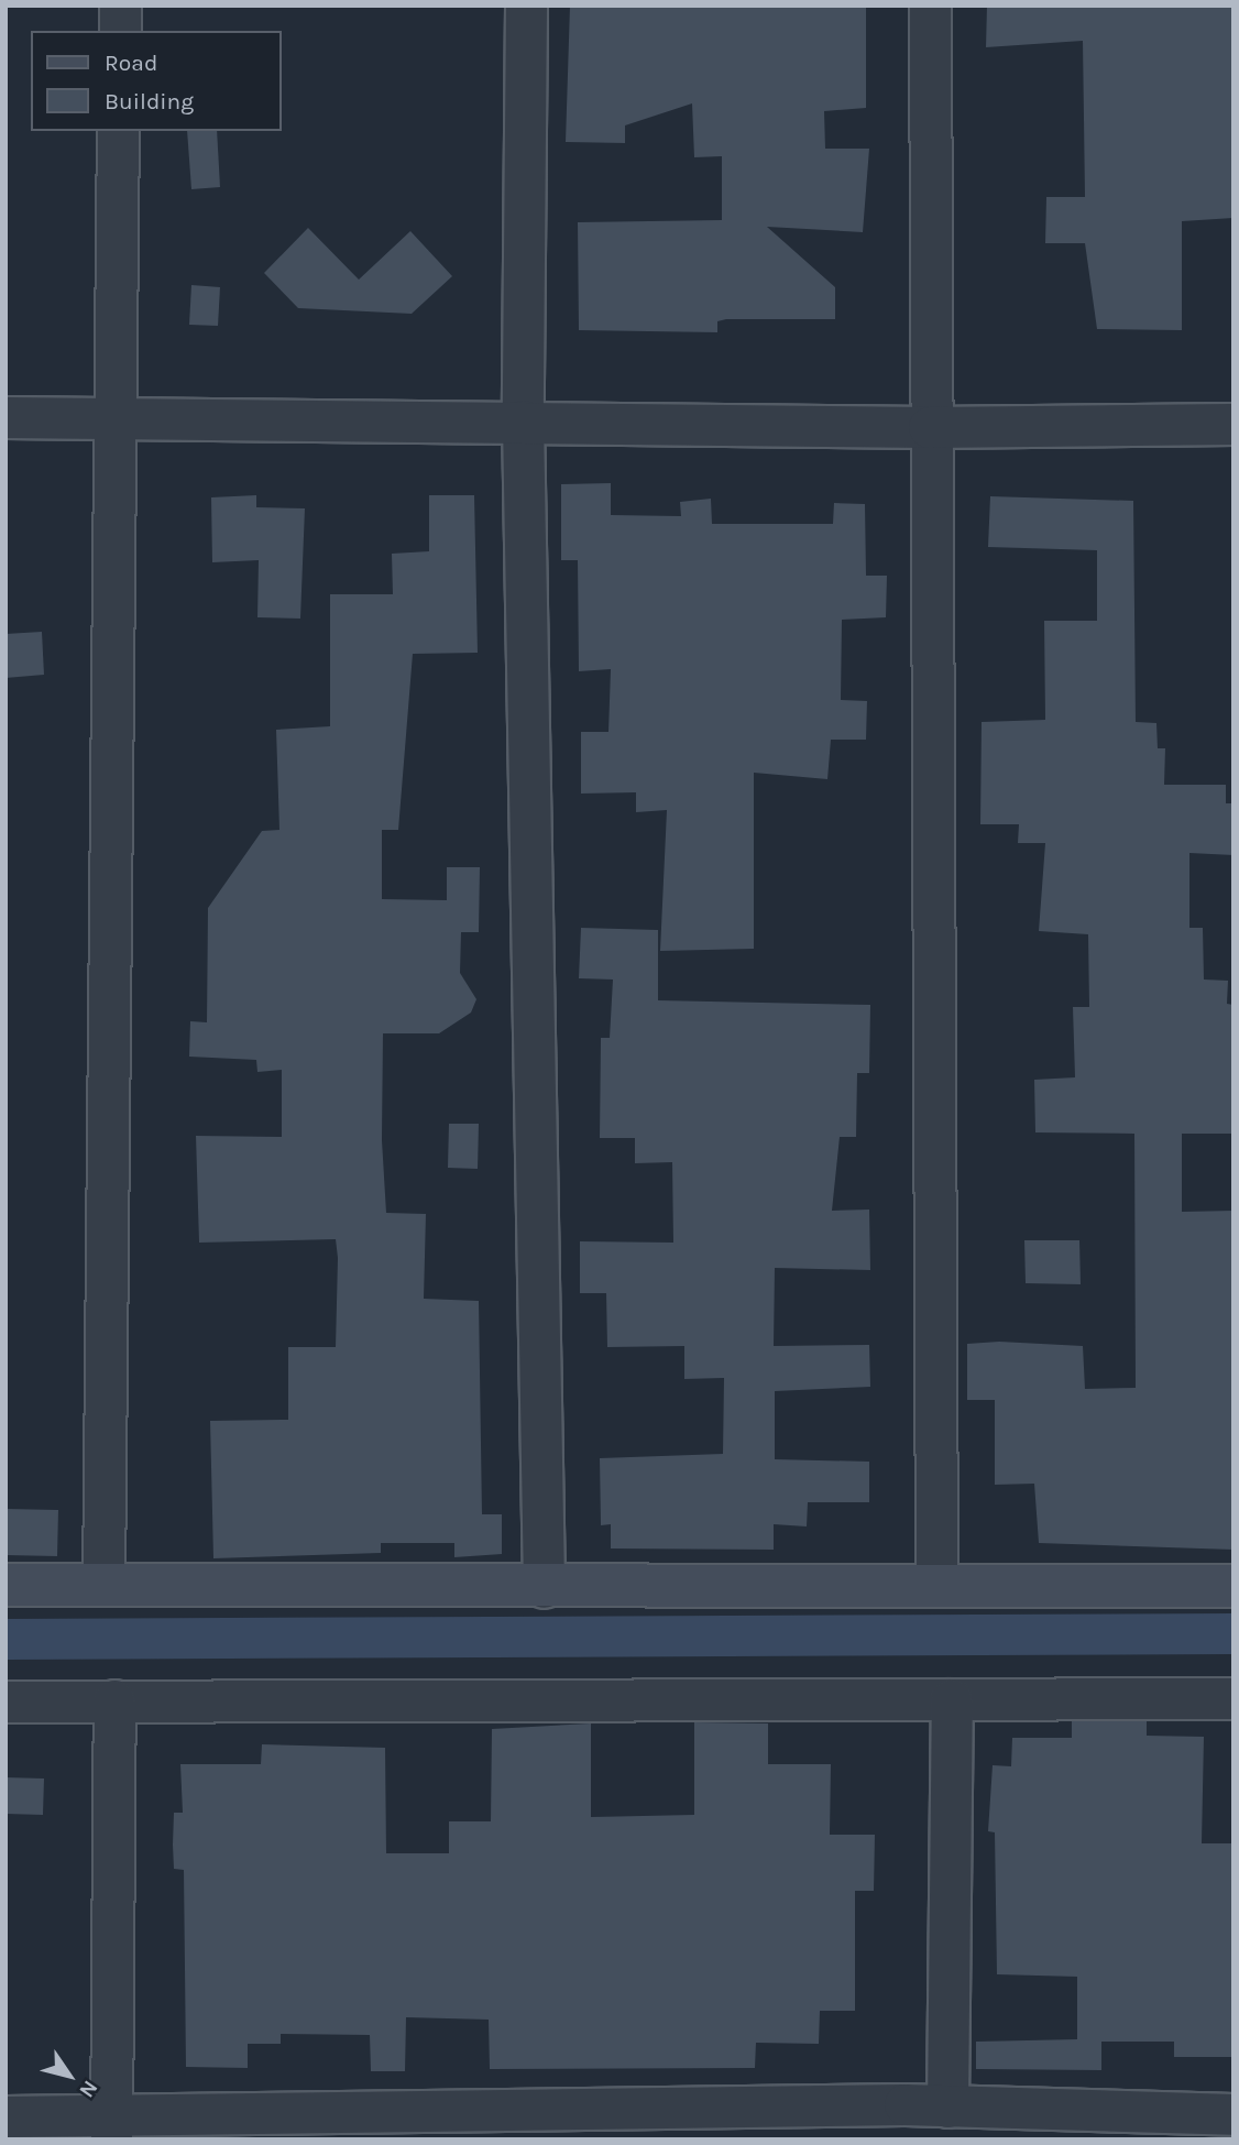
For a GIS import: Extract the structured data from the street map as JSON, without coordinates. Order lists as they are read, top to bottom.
{
  "legend": ["Road", "Building"],
  "north": "bottom right"
}
